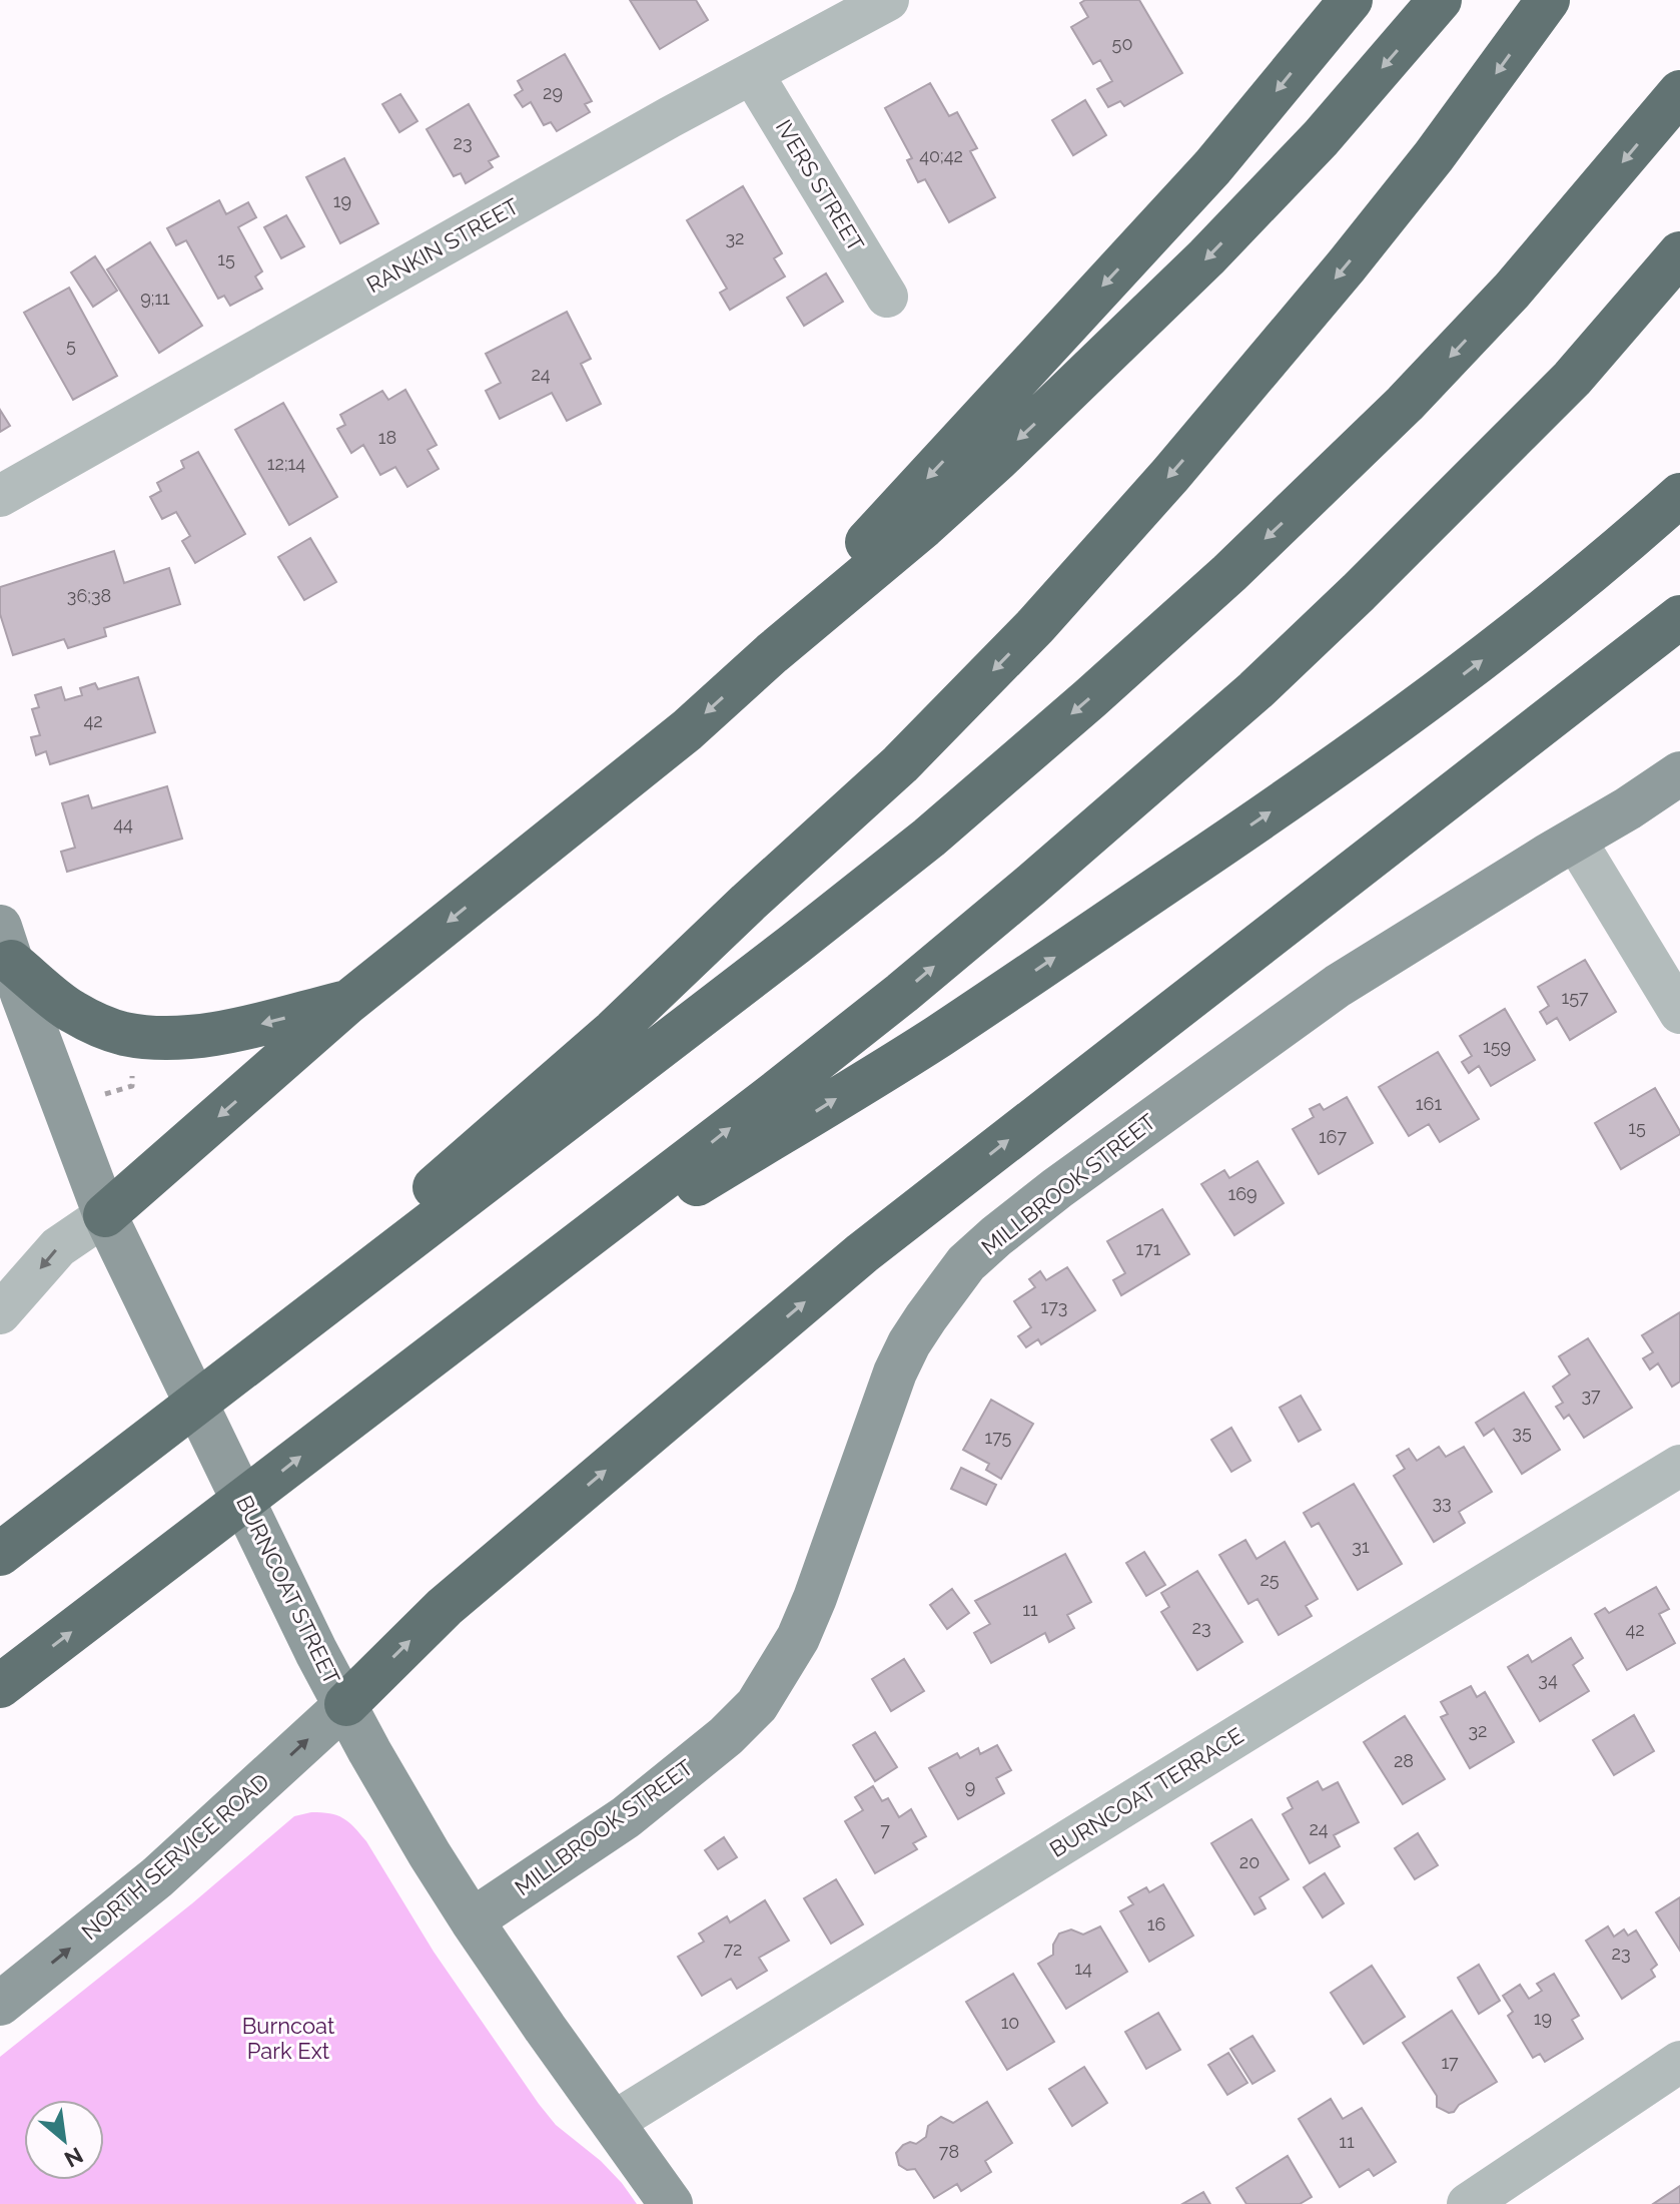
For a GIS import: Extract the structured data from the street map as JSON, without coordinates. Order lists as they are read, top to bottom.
{
  "streets": {
    "main road": ["MILLBROOK STREET", "BURNCOAT STREET", "NORTH SERVICE ROAD"],
    "street": ["IVERS STREET", "RANKIN STREET", "BURNCOAT TERRACE"]
  },
  "crossings": [
    ["IVERS STREET", "RANKIN STREET"],
    ["MILLBROOK STREET", "BURNCOAT STREET"],
    ["BURNCOAT STREET", "BURNCOAT TERRACE"],
    ["BURNCOAT STREET", "NORTH SERVICE ROAD"]
  ],
  "one_way": ["NORTH SERVICE ROAD"],
  "parks": ["Burncoat Park Ext"],
  "house_numbers": [
    "50",
    "29",
    "23",
    "40;42",
    "19",
    "32",
    "15",
    "9;11",
    "5",
    "24",
    "18",
    "12;14",
    "36;38",
    "42",
    "44",
    "157",
    "159",
    "161",
    "15",
    "167",
    "169",
    "171",
    "173",
    "37",
    "35",
    "175",
    "33",
    "31",
    "25",
    "11",
    "23",
    "42",
    "34",
    "32",
    "28",
    "9",
    "24",
    "7",
    "20",
    "16",
    "72",
    "23",
    "14",
    "19",
    "10",
    "17",
    "11",
    "78"
  ],
  "north": "bottom right"
}
